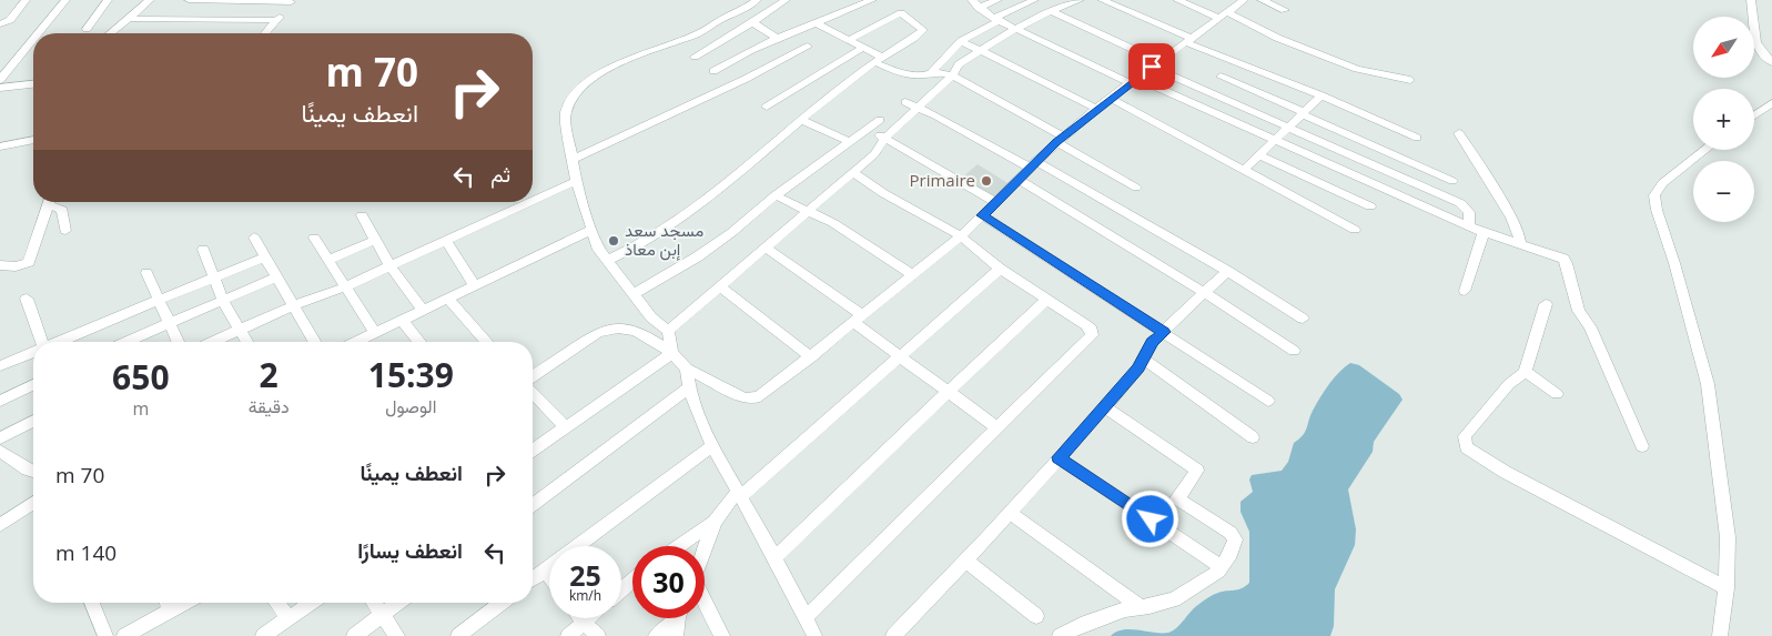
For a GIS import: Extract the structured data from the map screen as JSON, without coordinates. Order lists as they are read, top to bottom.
{
  "places": ["Primaire", "مسجد سعد إبن معاذ"],
  "north": "bottom left",
  "page": {
    "map_buttons": ["+", "−"],
    "turn": ["70 m", "انعطف يمينًا"],
    "then": "ثم",
    "eta": [
      "15:39",
      "الوصول",
      "2",
      "دقيقة",
      "650",
      "m"
    ],
    "list": [
      {
        "name": "انعطف يمينًا",
        "value": "70 m"
      },
      {
        "name": "انعطف يسارًا",
        "value": "140 m"
      }
    ],
    "speed": "25 km/h",
    "limit": "30"
  }
}
